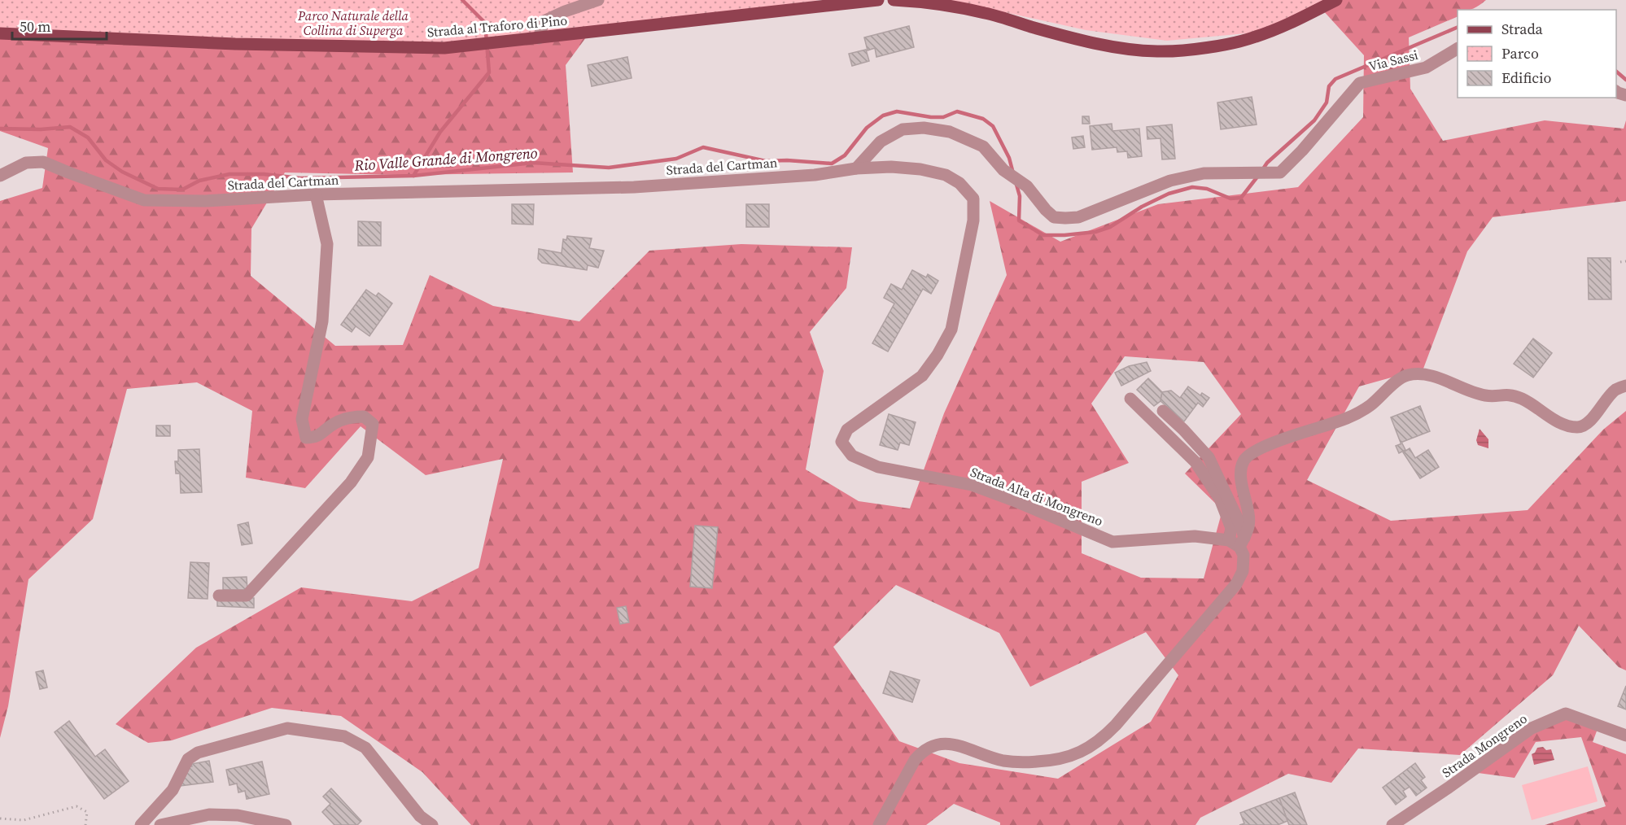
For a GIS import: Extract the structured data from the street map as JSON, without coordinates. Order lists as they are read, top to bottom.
{
  "streets": {
    "main road": ["Strada al Traforo di Pino"],
    "street": [
      "Via Sassi",
      "Strada del Cartman",
      "Strada Alta di Mongreno",
      "Strada Mongreno"
    ]
  },
  "crossings": [
    ["Via Sassi", "Strada del Cartman"],
    ["Via Sassi", "Strada Alta di Mongreno"],
    ["Strada del Cartman", "Strada Alta di Mongreno"]
  ],
  "water": ["Rio Valle Grande di Mongreno"],
  "parks": ["Parco Naturale della Collina di Superga"],
  "legend": ["Strada", "Parco", "Edificio"],
  "scale_bar": "50 m"
}
